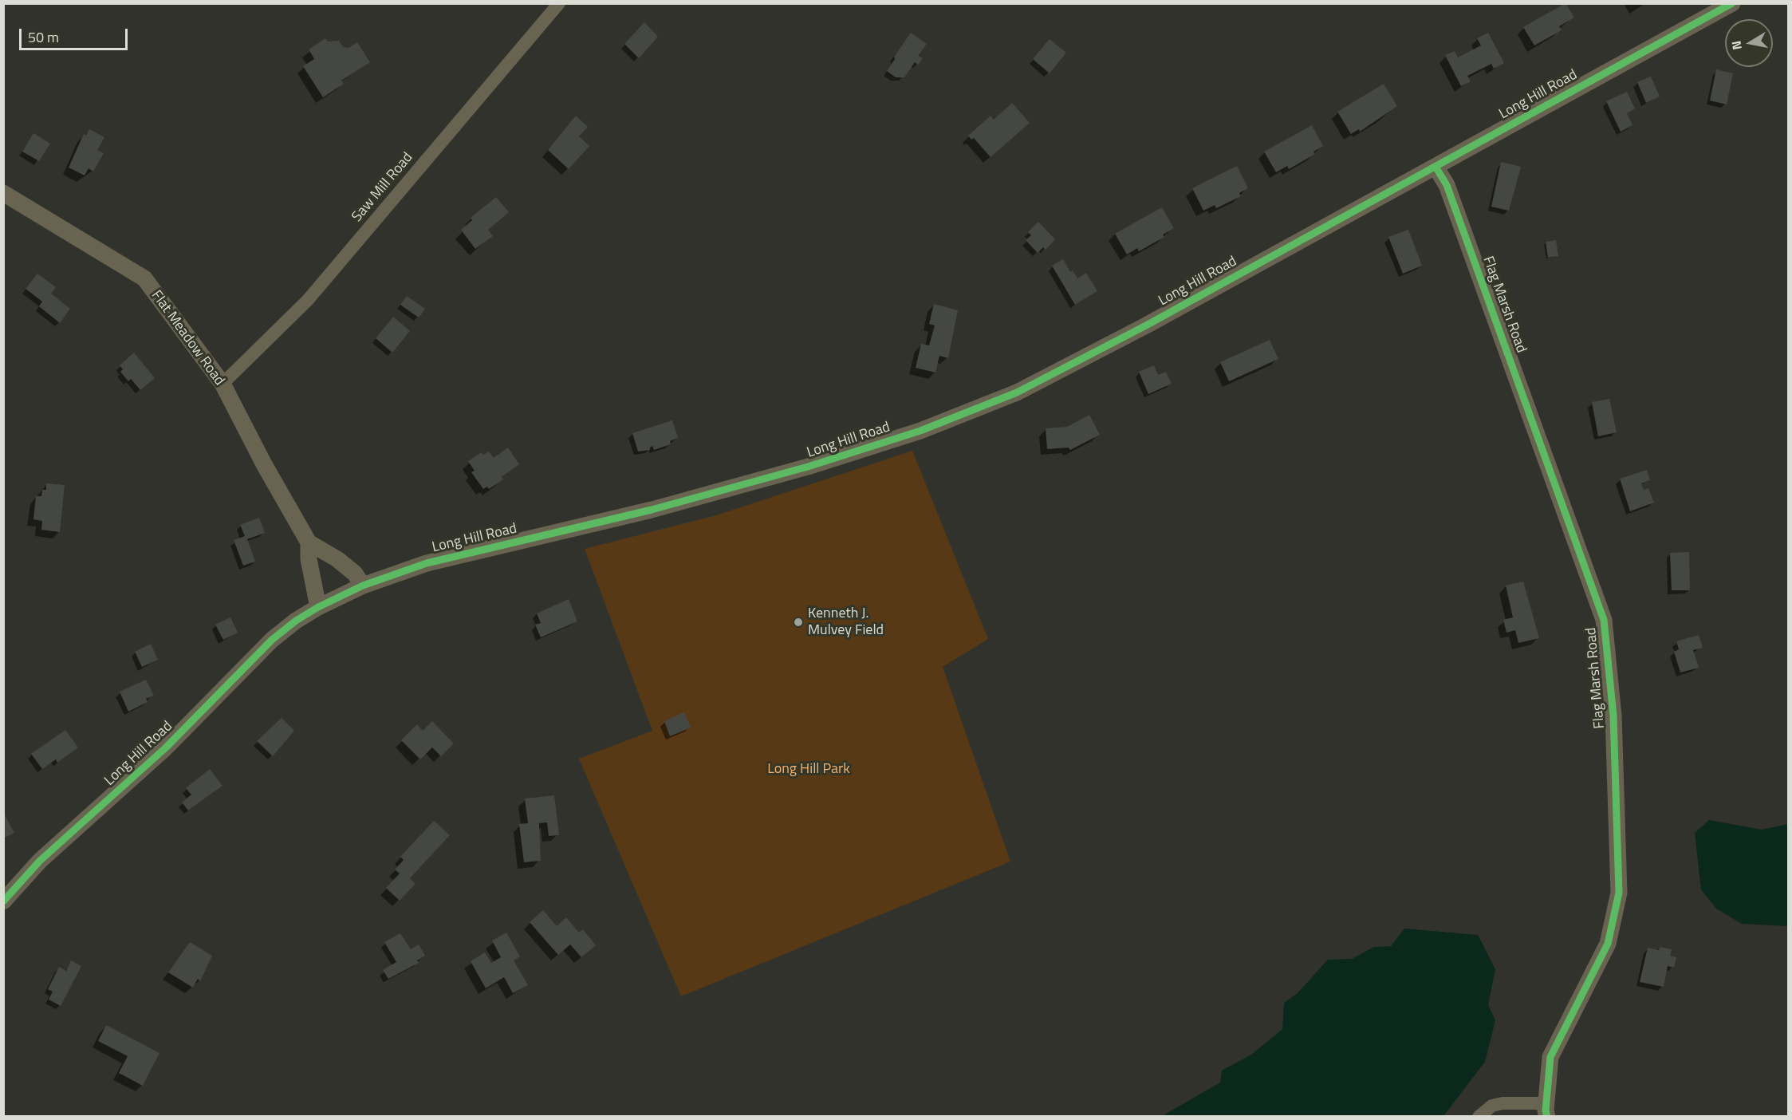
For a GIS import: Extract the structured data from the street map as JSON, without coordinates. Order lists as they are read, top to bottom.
{
  "streets": {
    "street": [
      "Long Hill Road",
      "Saw Mill Road",
      "Flag Marsh Road",
      "Flat Meadow Road"
    ]
  },
  "crossings": [
    ["Long Hill Road", "Flag Marsh Road"],
    ["Long Hill Road", "Flat Meadow Road"],
    ["Saw Mill Road", "Flat Meadow Road"]
  ],
  "parks": ["Long Hill Park"],
  "places": ["Kenneth J. Mulvey Field"],
  "scale_bar": "50 m",
  "north": "left"
}
